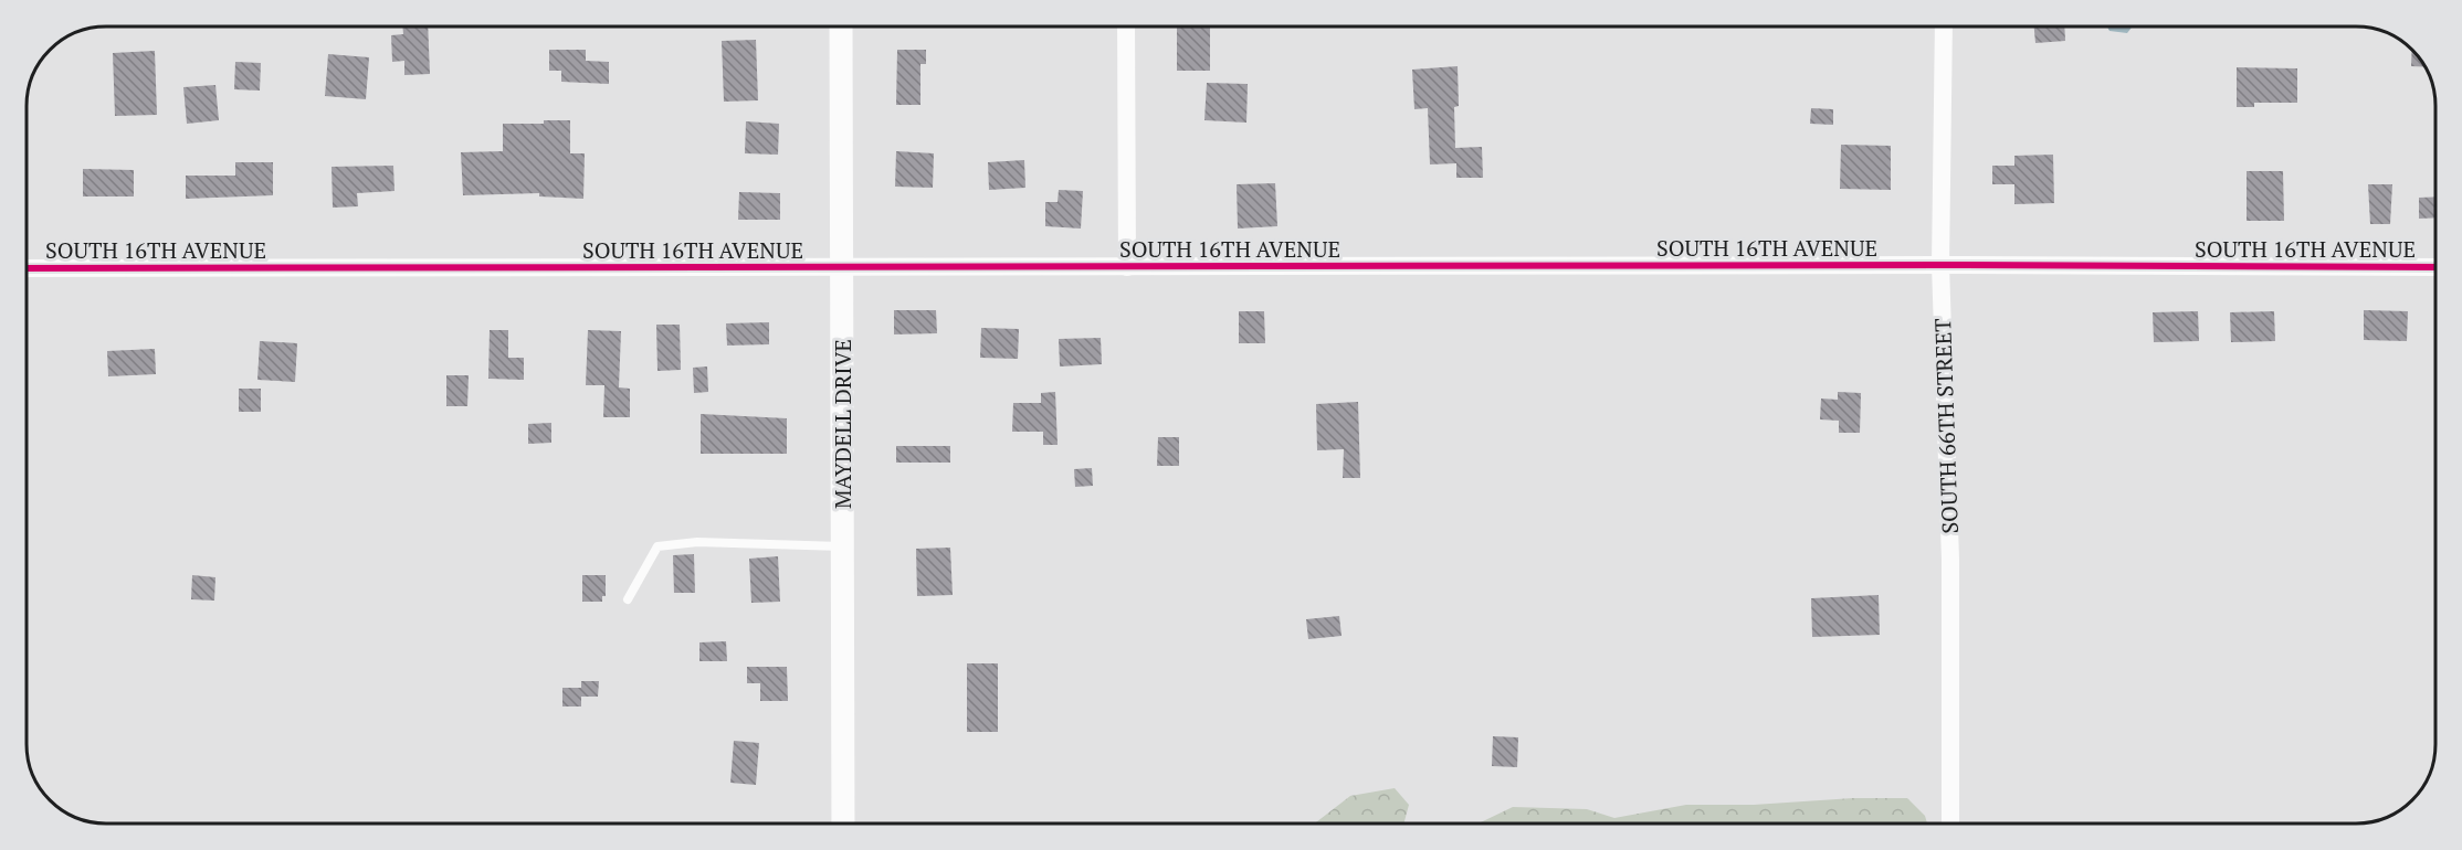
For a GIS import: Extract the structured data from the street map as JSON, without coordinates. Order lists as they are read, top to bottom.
{
  "streets": {
    "street": ["SOUTH 16TH AVENUE", "MAYDELL DRIVE", "SOUTH 66TH STREET"]
  },
  "crossings": [
    ["SOUTH 16TH AVENUE", "MAYDELL DRIVE"],
    ["SOUTH 16TH AVENUE", "SOUTH 66TH STREET"]
  ]
}
